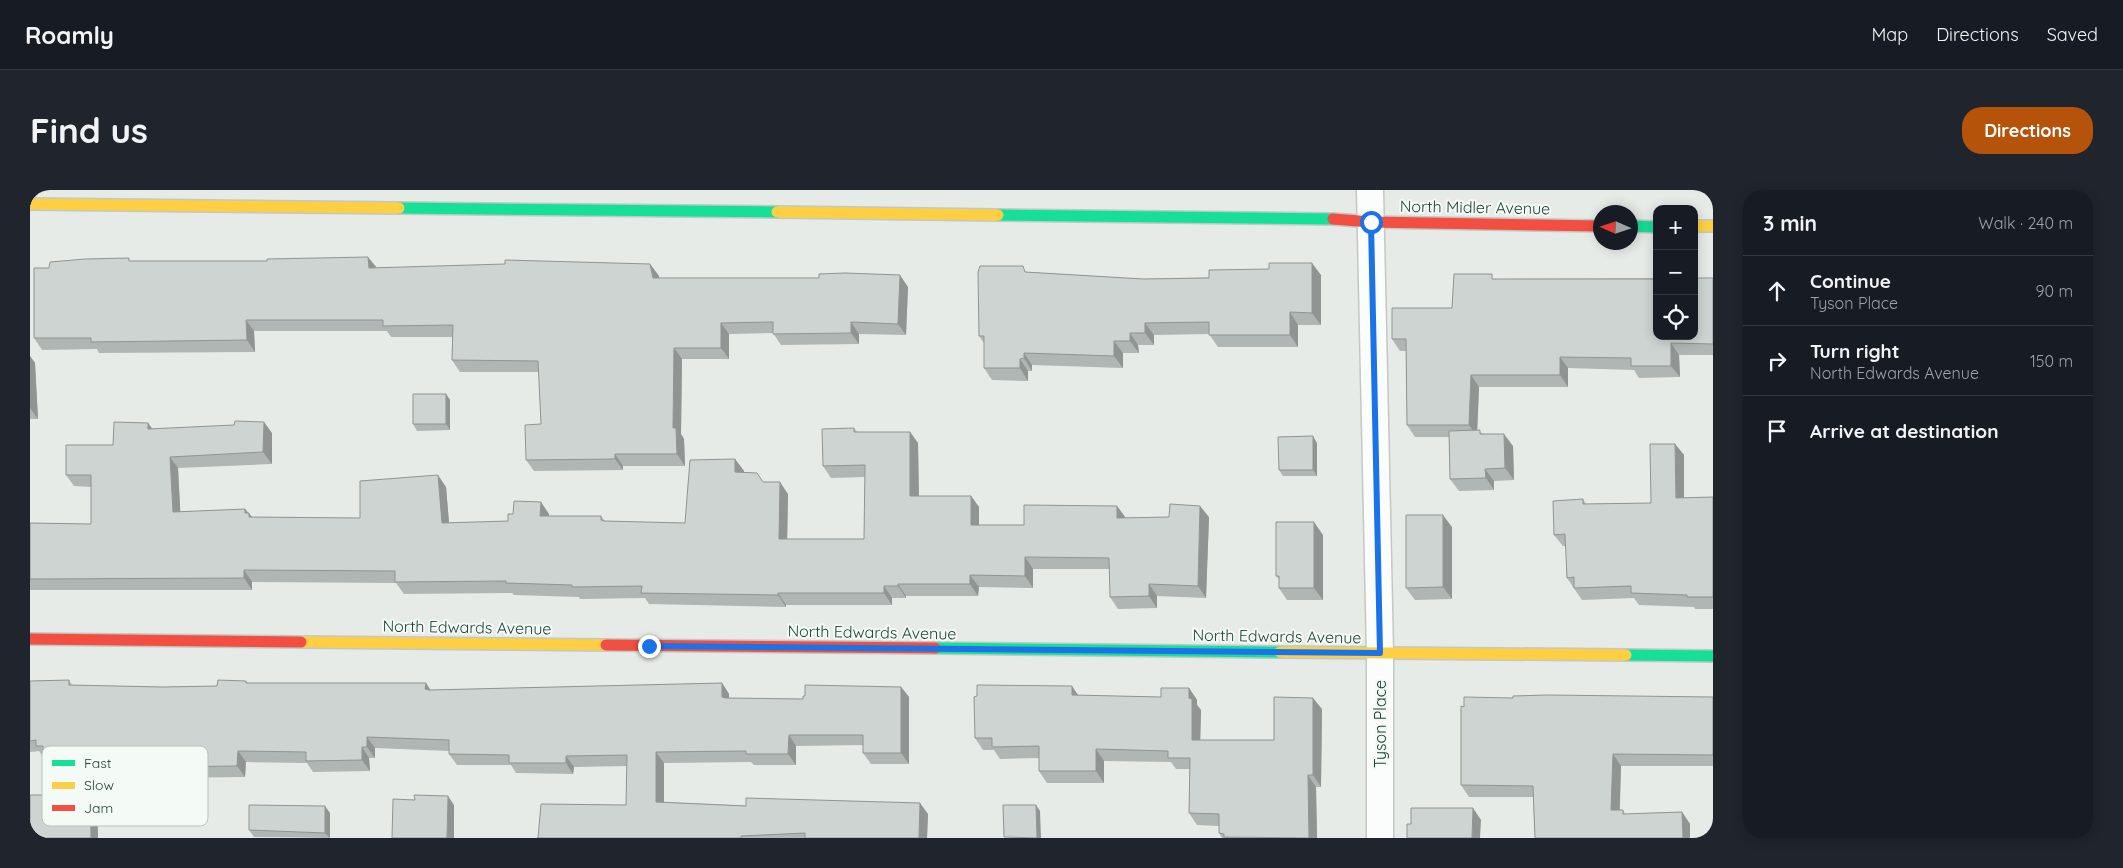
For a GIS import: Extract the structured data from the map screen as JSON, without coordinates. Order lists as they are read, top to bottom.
{
  "streets": {
    "street": ["North Midler Avenue", "North Edwards Avenue", "Tyson Place"]
  },
  "crossings": [
    ["North Midler Avenue", "Tyson Place"],
    ["North Edwards Avenue", "Tyson Place"]
  ],
  "legend": ["Fast", "Slow", "Jam"],
  "north": "left",
  "page": {
    "header": "Roamly",
    "nav": ["Map", "Directions", "Saved"],
    "buttons": "Directions",
    "title": "Find us",
    "heading": ["3 min", "Walk · 240 m"],
    "map_buttons": ["+", "−"],
    "list": [
      ["Continue", "Tyson Place", "90 m"],
      ["Turn right", "North Edwards Avenue", "150 m"],
      "Arrive at destination"
    ]
  }
}
